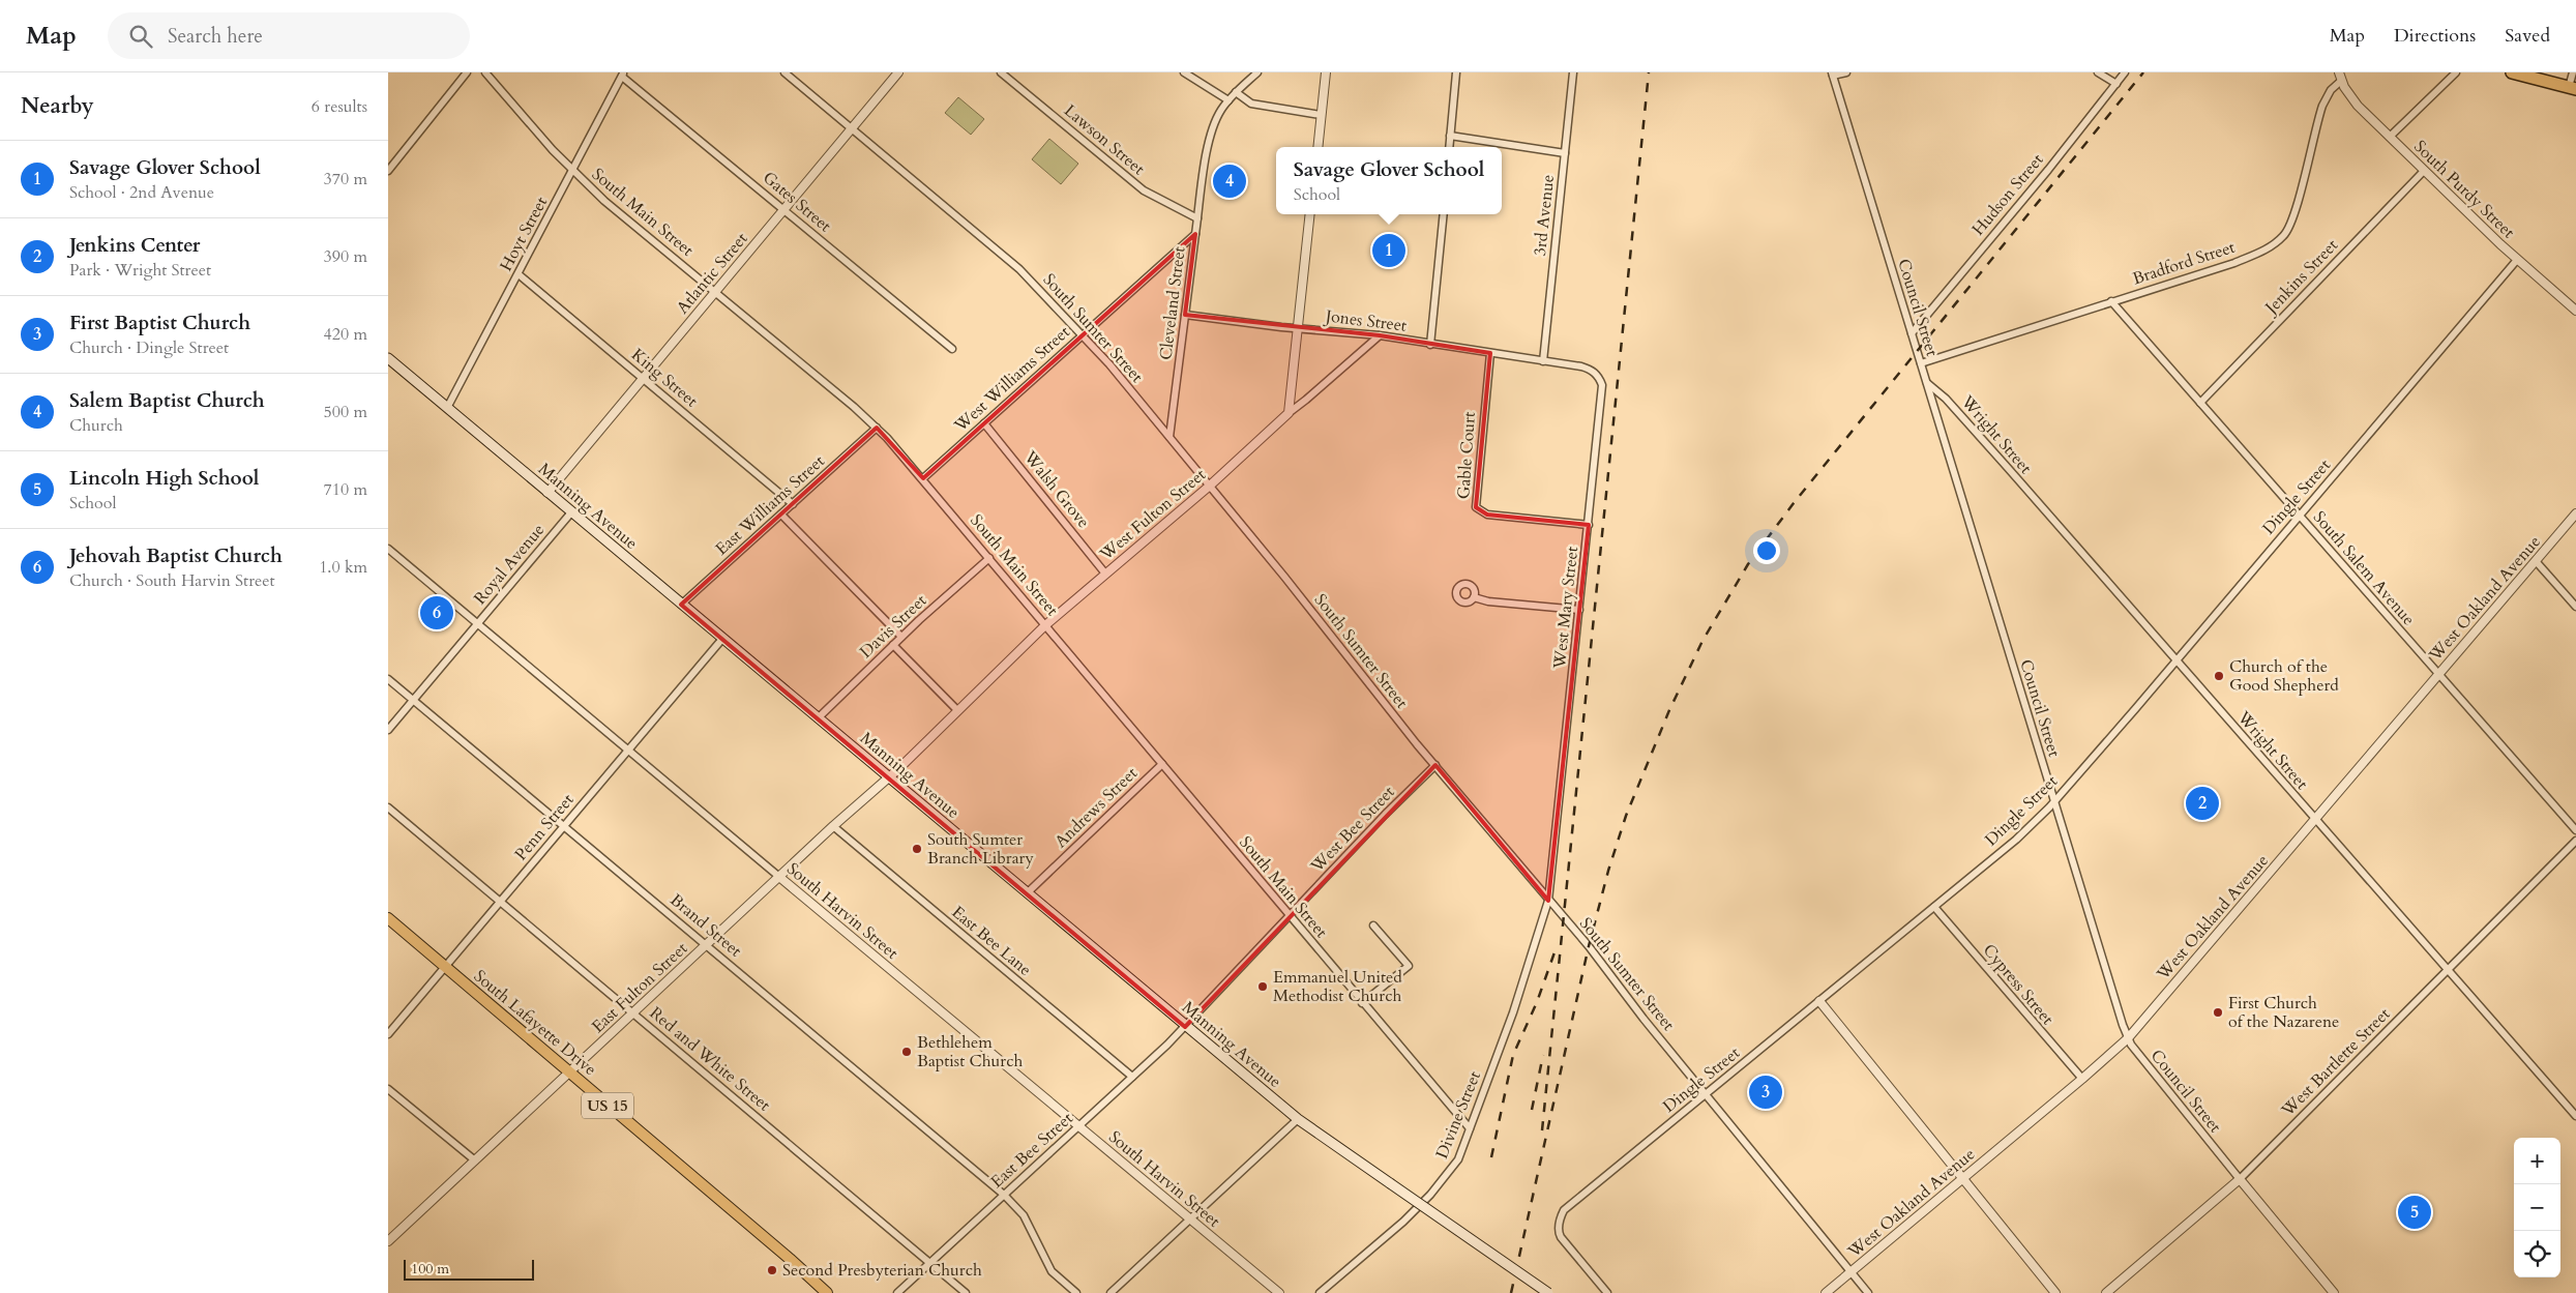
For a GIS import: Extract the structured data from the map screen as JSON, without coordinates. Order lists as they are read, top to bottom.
{
  "streets": {
    "main road": ["Manning Avenue", "South Lafayette Drive", "US 15"],
    "street": [
      "Lawson Street",
      "South Purdy Street",
      "Hudson Street",
      "Gates Street",
      "South Main Street",
      "3rd Avenue",
      "Hoyt Street",
      "Bradford Street",
      "Atlantic Street",
      "Jenkins Street",
      "Cleveland Street",
      "Council Street",
      "Jones Street",
      "South Sumter Street",
      "King Street",
      "West Williams Street",
      "Wright Street",
      "Gable Court",
      "Walsh Grove",
      "Dingle Street",
      "East Williams Street",
      "West Fulton Street",
      "Royal Avenue",
      "South Salem Avenue",
      "West Oakland Avenue",
      "West Mary Street",
      "Davis Street",
      "Andrews Street",
      "Penn Street",
      "West Bee Street",
      "South Harvin Street",
      "Brand Street",
      "East Bee Lane",
      "Cypress Street",
      "East Fulton Street",
      "Red and White Street",
      "West Bartlette Street",
      "Divine Street",
      "East Bee Street"
    ]
  },
  "crossings": [
    ["South Purdy Street", "Bradford Street"],
    ["South Purdy Street", "Jenkins Street"],
    ["South Purdy Street", "Dingle Street"],
    ["Hudson Street", "Council Street"],
    ["Gates Street", "Hoyt Street"],
    ["Gates Street", "Atlantic Street"],
    ["South Main Street", "Hoyt Street"],
    ["South Main Street", "Atlantic Street"],
    ["South Main Street", "West Williams Street"],
    ["South Main Street", "East Williams Street"],
    ["South Main Street", "West Fulton Street"],
    ["South Main Street", "Davis Street"],
    ["South Main Street", "Andrews Street"],
    ["South Main Street", "West Bee Street"],
    ["South Main Street", "Divine Street"],
    ["3rd Avenue", "Jones Street"],
    ["3rd Avenue", "West Mary Street"],
    ["Hoyt Street", "King Street"],
    ["Hoyt Street", "Manning Avenue"],
    ["Bradford Street", "Council Street"],
    ["Bradford Street", "South Salem Avenue"],
    ["Atlantic Street", "South Sumter Street"],
    ["Atlantic Street", "King Street"],
    ["Atlantic Street", "Manning Avenue"],
    ["Jenkins Street", "South Salem Avenue"],
    ["Cleveland Street", "Jones Street"],
    ["Cleveland Street", "South Sumter Street"],
    ["Cleveland Street", "West Williams Street"],
    ["Council Street", "Wright Street"],
    ["Council Street", "Dingle Street"],
    ["Council Street", "West Oakland Avenue"],
    ["Council Street", "West Bartlette Street"],
    ["Jones Street", "Gable Court"],
    ["Jones Street", "West Mary Street"],
    ["South Sumter Street", "West Williams Street"],
    ["South Sumter Street", "Dingle Street"],
    ["South Sumter Street", "West Fulton Street"],
    ["South Sumter Street", "West Oakland Avenue"],
    ["South Sumter Street", "West Mary Street"],
    ["South Sumter Street", "West Bee Street"],
    ["South Sumter Street", "Divine Street"],
    ["King Street", "East Williams Street"],
    ["West Williams Street", "Walsh Grove"],
    ["Wright Street", "Dingle Street"],
    ["Wright Street", "West Oakland Avenue"],
    ["Wright Street", "West Bartlette Street"],
    ["Gable Court", "West Mary Street"],
    ["Walsh Grove", "West Fulton Street"],
    ["Dingle Street", "South Salem Avenue"],
    ["Dingle Street", "Cypress Street"],
    ["East Williams Street", "Manning Avenue"],
    ["Manning Avenue", "West Fulton Street"],
    ["Manning Avenue", "Royal Avenue"],
    ["Manning Avenue", "Davis Street"],
    ["Manning Avenue", "Andrews Street"],
    ["Manning Avenue", "Penn Street"],
    ["Manning Avenue", "West Bee Street"],
    ["Manning Avenue", "East Fulton Street"],
    ["Manning Avenue", "East Bee Street"],
    ["West Fulton Street", "East Fulton Street"],
    ["Royal Avenue", "South Harvin Street"],
    ["Royal Avenue", "Brand Street"],
    ["South Salem Avenue", "West Oakland Avenue"],
    ["West Oakland Avenue", "Cypress Street"],
    ["West Mary Street", "Divine Street"],
    ["Penn Street", "South Harvin Street"],
    ["Penn Street", "Brand Street"],
    ["Penn Street", "South Lafayette Drive"],
    ["Penn Street", "Red and White Street"],
    ["West Bee Street", "East Bee Street"],
    ["South Harvin Street", "East Fulton Street"],
    ["South Harvin Street", "East Bee Street"],
    ["Brand Street", "East Fulton Street"],
    ["Brand Street", "East Bee Street"],
    ["East Bee Lane", "East Fulton Street"],
    ["East Bee Lane", "East Bee Street"],
    ["East Fulton Street", "South Lafayette Drive"],
    ["East Fulton Street", "Red and White Street"],
    ["Red and White Street", "East Bee Street"]
  ],
  "places": [
    "Church of the Good Shepherd",
    "South Sumter Branch Library",
    "Emmanuel United Methodist Church",
    "First Church of the Nazarene",
    "Bethlehem Baptist Church",
    "Second Presbyterian Church"
  ],
  "scale_bar": "100 m",
  "page": {
    "header": "Map",
    "search": "Search here",
    "nav": ["Map", "Directions", "Saved"],
    "heading": ["Nearby", "6 results"],
    "list": [
      {
        "mark": "1",
        "name": "Savage Glover School",
        "note": "School · 2nd Avenue",
        "value": "370 m"
      },
      {
        "mark": "2",
        "name": "Jenkins Center",
        "note": "Park · Wright Street",
        "value": "390 m"
      },
      {
        "mark": "3",
        "name": "First Baptist Church",
        "note": "Church · Dingle Street",
        "value": "420 m"
      },
      {
        "mark": "4",
        "name": "Salem Baptist Church",
        "note": "Church",
        "value": "500 m"
      },
      {
        "mark": "5",
        "name": "Lincoln High School",
        "note": "School",
        "value": "710 m"
      },
      {
        "mark": "6",
        "name": "Jehovah Baptist Church",
        "note": "Church · South Harvin Street",
        "value": "1.0 km"
      }
    ],
    "popup": ["Savage Glover School", "School"],
    "pins": [
      "4",
      "1",
      "6",
      "2",
      "3",
      "5"
    ],
    "map_buttons": ["+", "−"],
    "scale": "100 m"
  }
}
